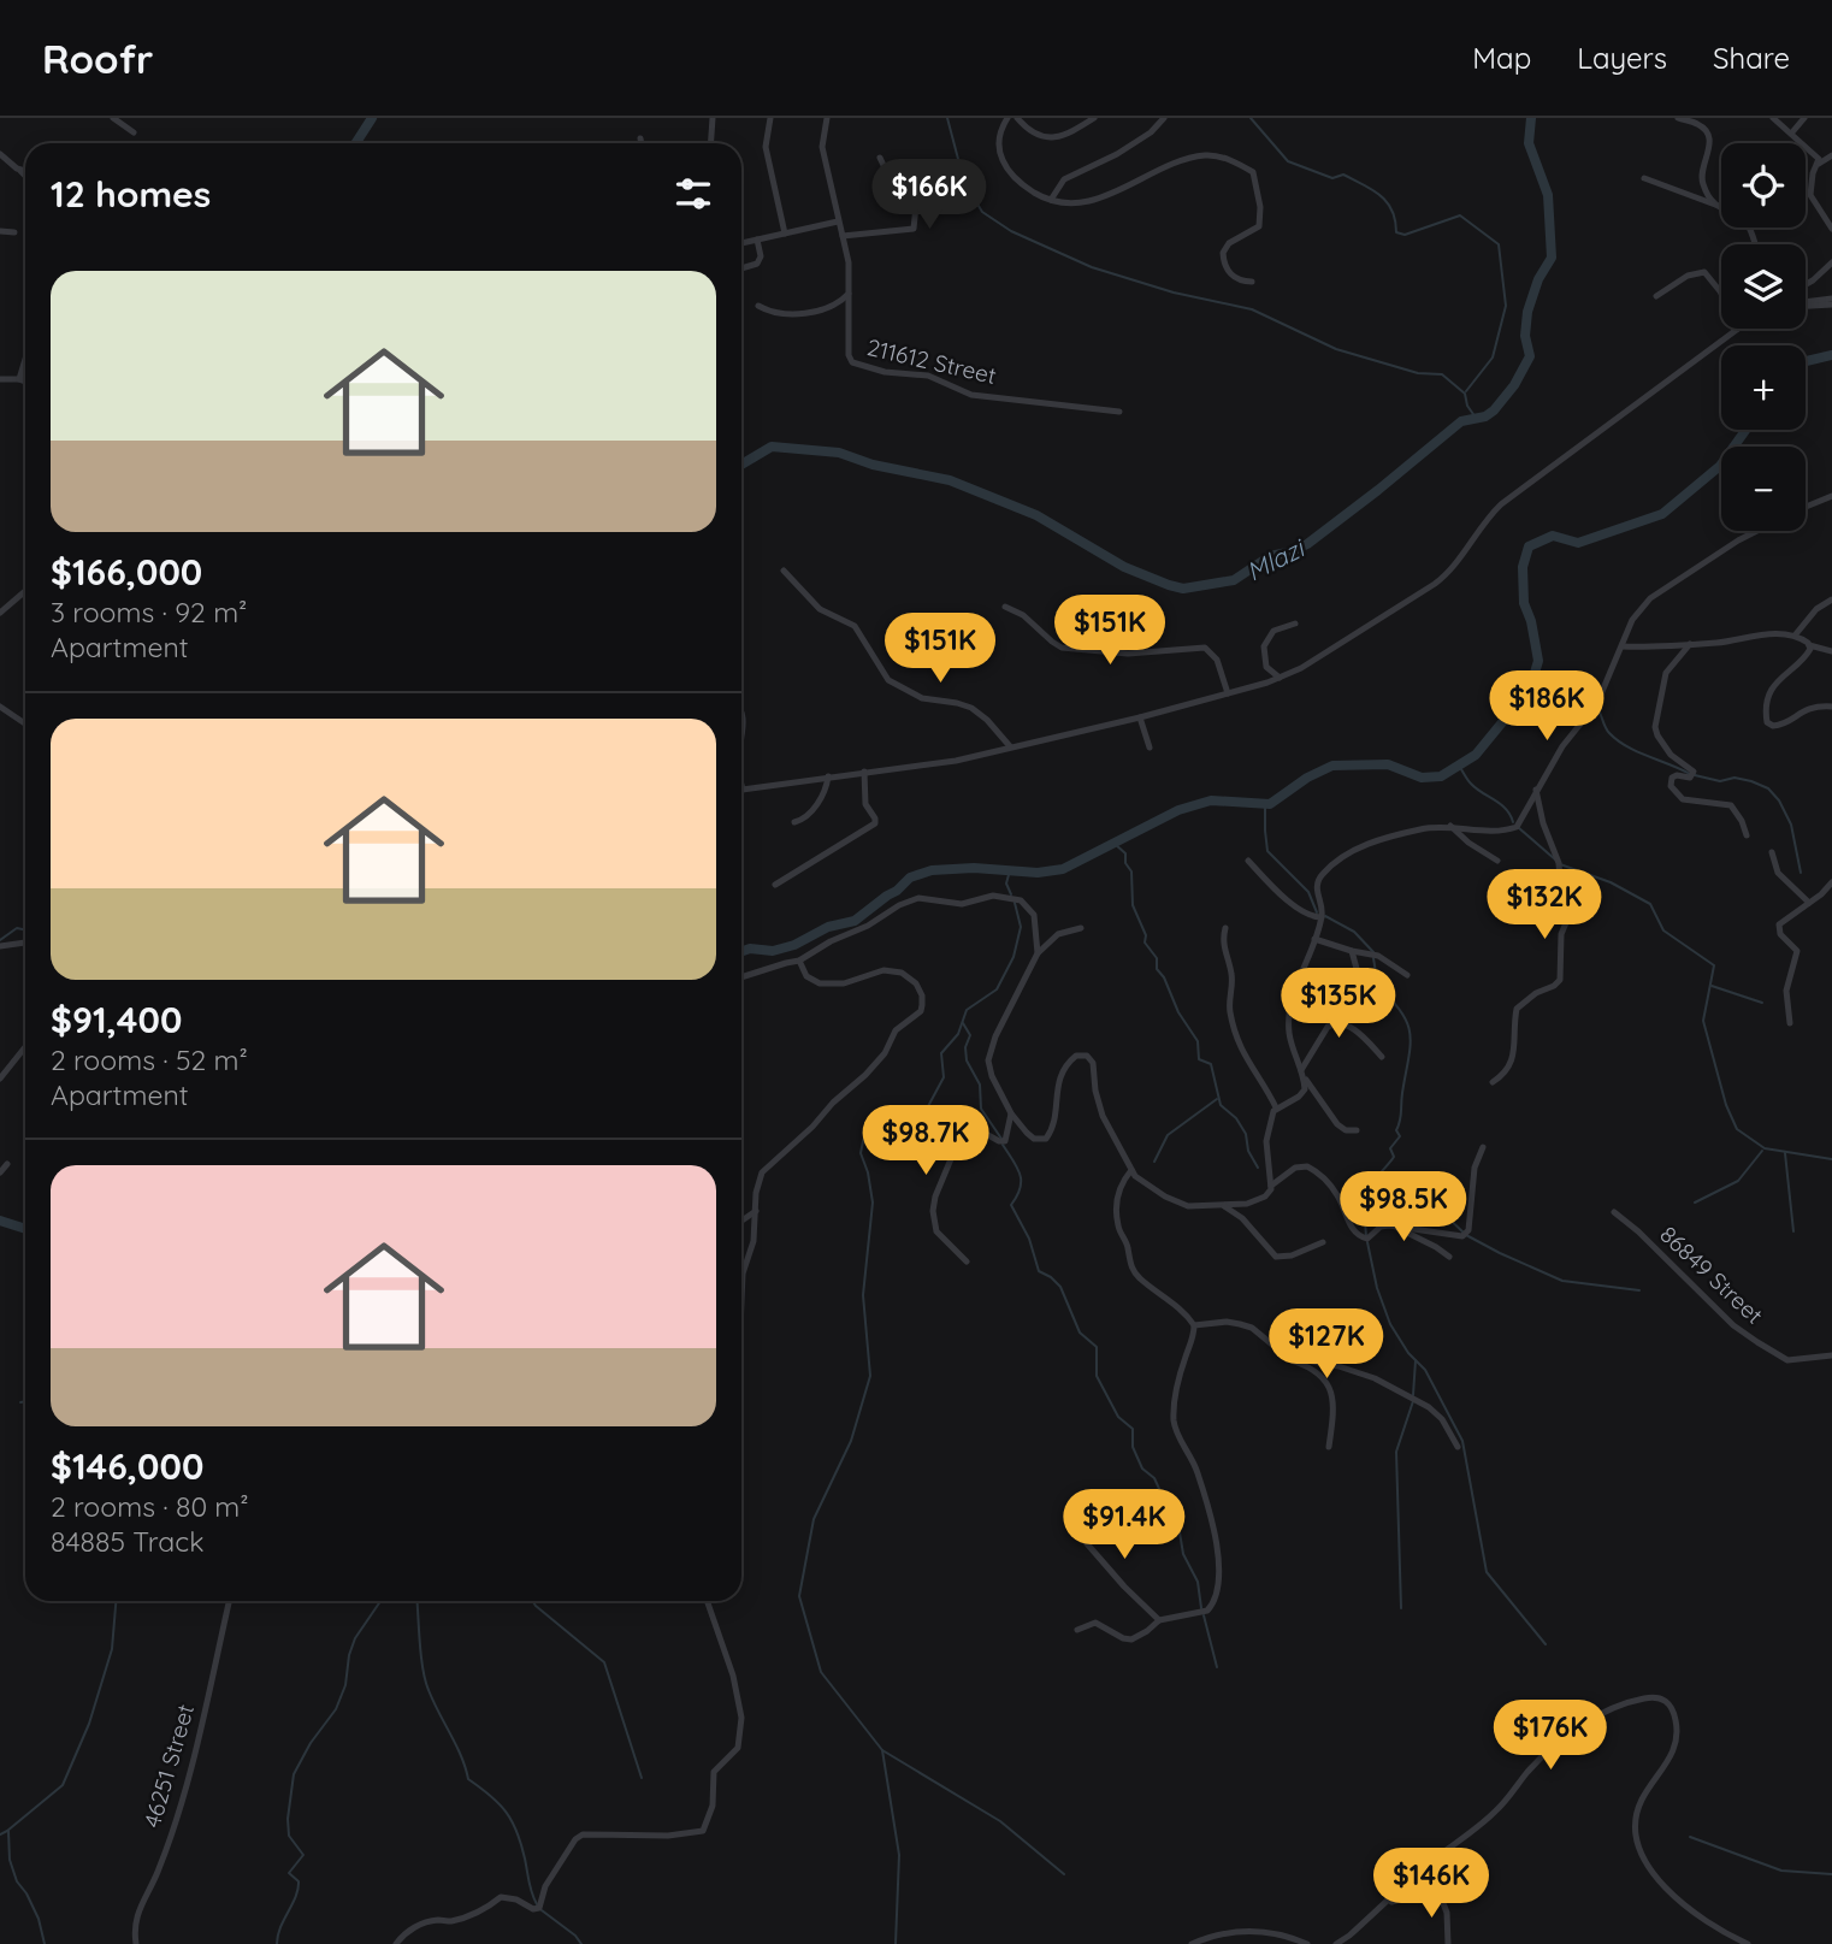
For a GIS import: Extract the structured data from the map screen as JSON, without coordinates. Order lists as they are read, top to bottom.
{
  "streets": {
    "street": ["211612 Street", "86849 Street", "46251 Street"]
  },
  "water": ["Mlazi"],
  "page": {
    "header": "Roofr",
    "nav": ["Map", "Layers", "Share"],
    "map_buttons": ["+", "−"],
    "heading": "12 homes",
    "price": [
      "$166K",
      "$151K",
      "$151K",
      "$186K",
      "$132K",
      "$135K",
      "$98.7K",
      "$98.5K",
      "$127K",
      "$91.4K",
      "$176K",
      "$146K"
    ],
    "list": [
      {
        "name": "$166,000",
        "note": "3 rooms · 92 m² · Apartment"
      },
      {
        "name": "$91,400",
        "note": "2 rooms · 52 m² · Apartment"
      },
      {
        "name": "$146,000",
        "note": "2 rooms · 80 m² · 84885 Track"
      }
    ]
  }
}
